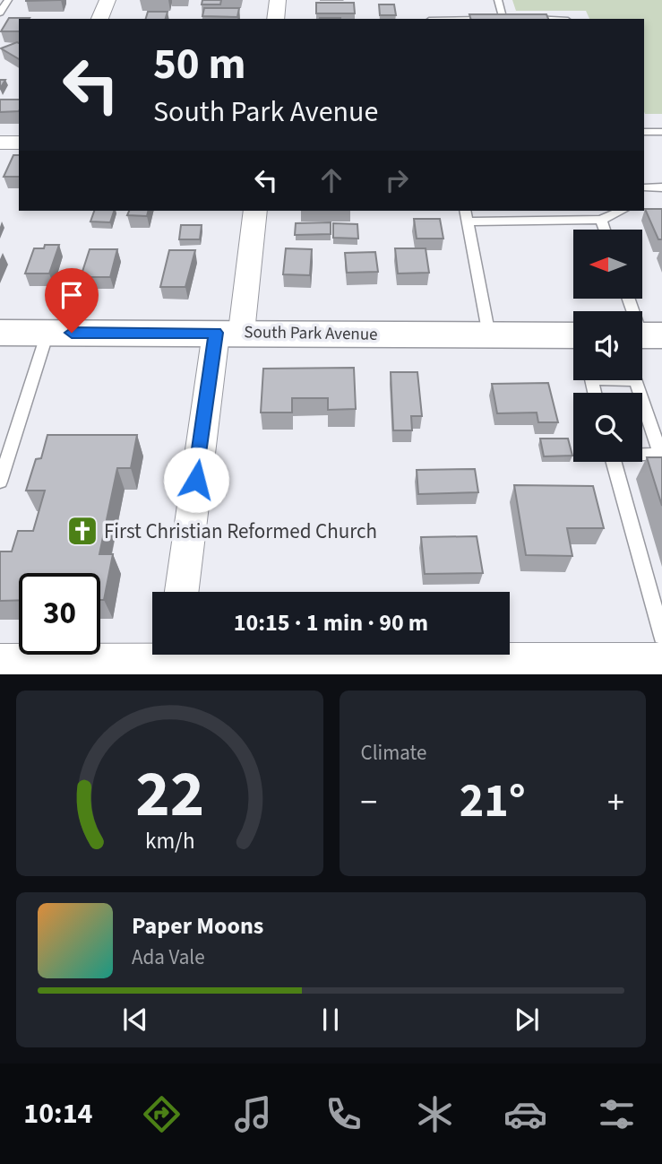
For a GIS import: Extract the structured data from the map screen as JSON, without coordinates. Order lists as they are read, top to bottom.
{
  "streets": {
    "street": ["South Park Avenue"]
  },
  "places": {
    "church": ["First Christian Reformed Church"]
  },
  "north": "left",
  "page": {
    "turn": ["50 m", "South Park Avenue"],
    "limit": "30",
    "trip": "10:15 · 1 min · 90 m",
    "tile": "Climate",
    "heat": ["−", "21°", "+"],
    "song": ["Paper Moons", "Ada Vale"],
    "tabs": "10:14",
    "gauge": ["22", "km/h"]
  }
}
